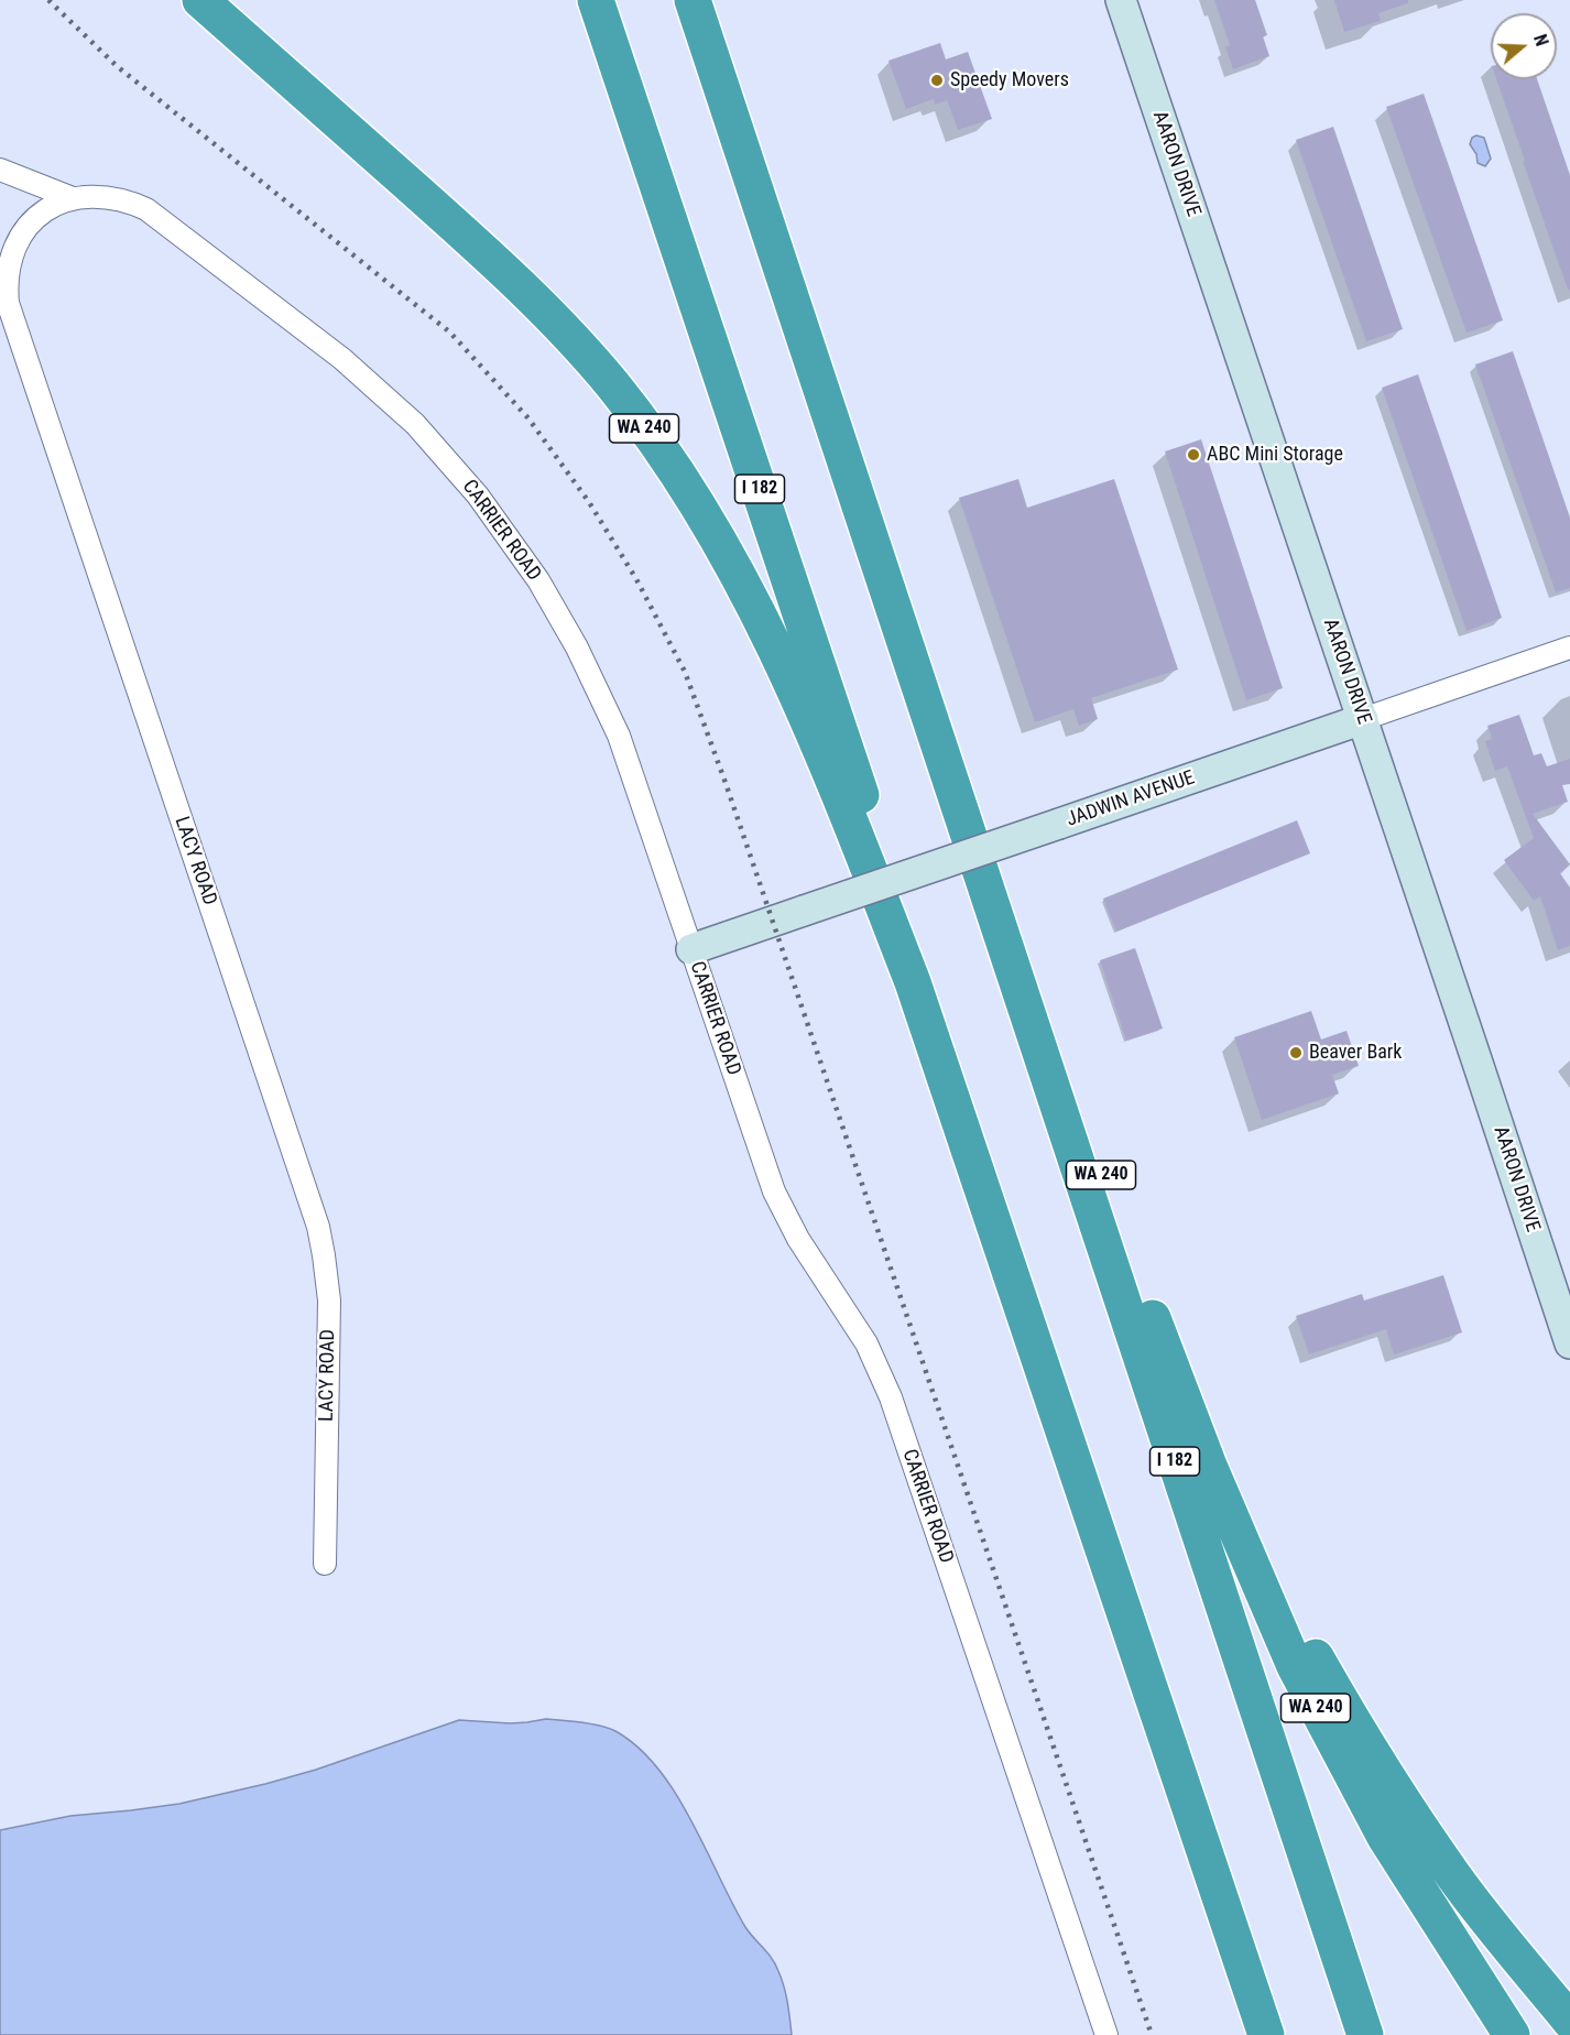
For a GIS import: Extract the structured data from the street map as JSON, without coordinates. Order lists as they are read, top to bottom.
{
  "streets": {
    "highway": ["WA 240", "I 182"],
    "street": [
      "AARON DRIVE",
      "CARRIER ROAD",
      "JADWIN AVENUE",
      "LACY ROAD"
    ]
  },
  "crossings": [
    ["AARON DRIVE", "JADWIN AVENUE"],
    ["WA 240", "I 182"],
    ["CARRIER ROAD", "JADWIN AVENUE"],
    ["CARRIER ROAD", "LACY ROAD"]
  ],
  "places": ["Speedy Movers", "ABC Mini Storage", "Beaver Bark"],
  "north": "right"
}
